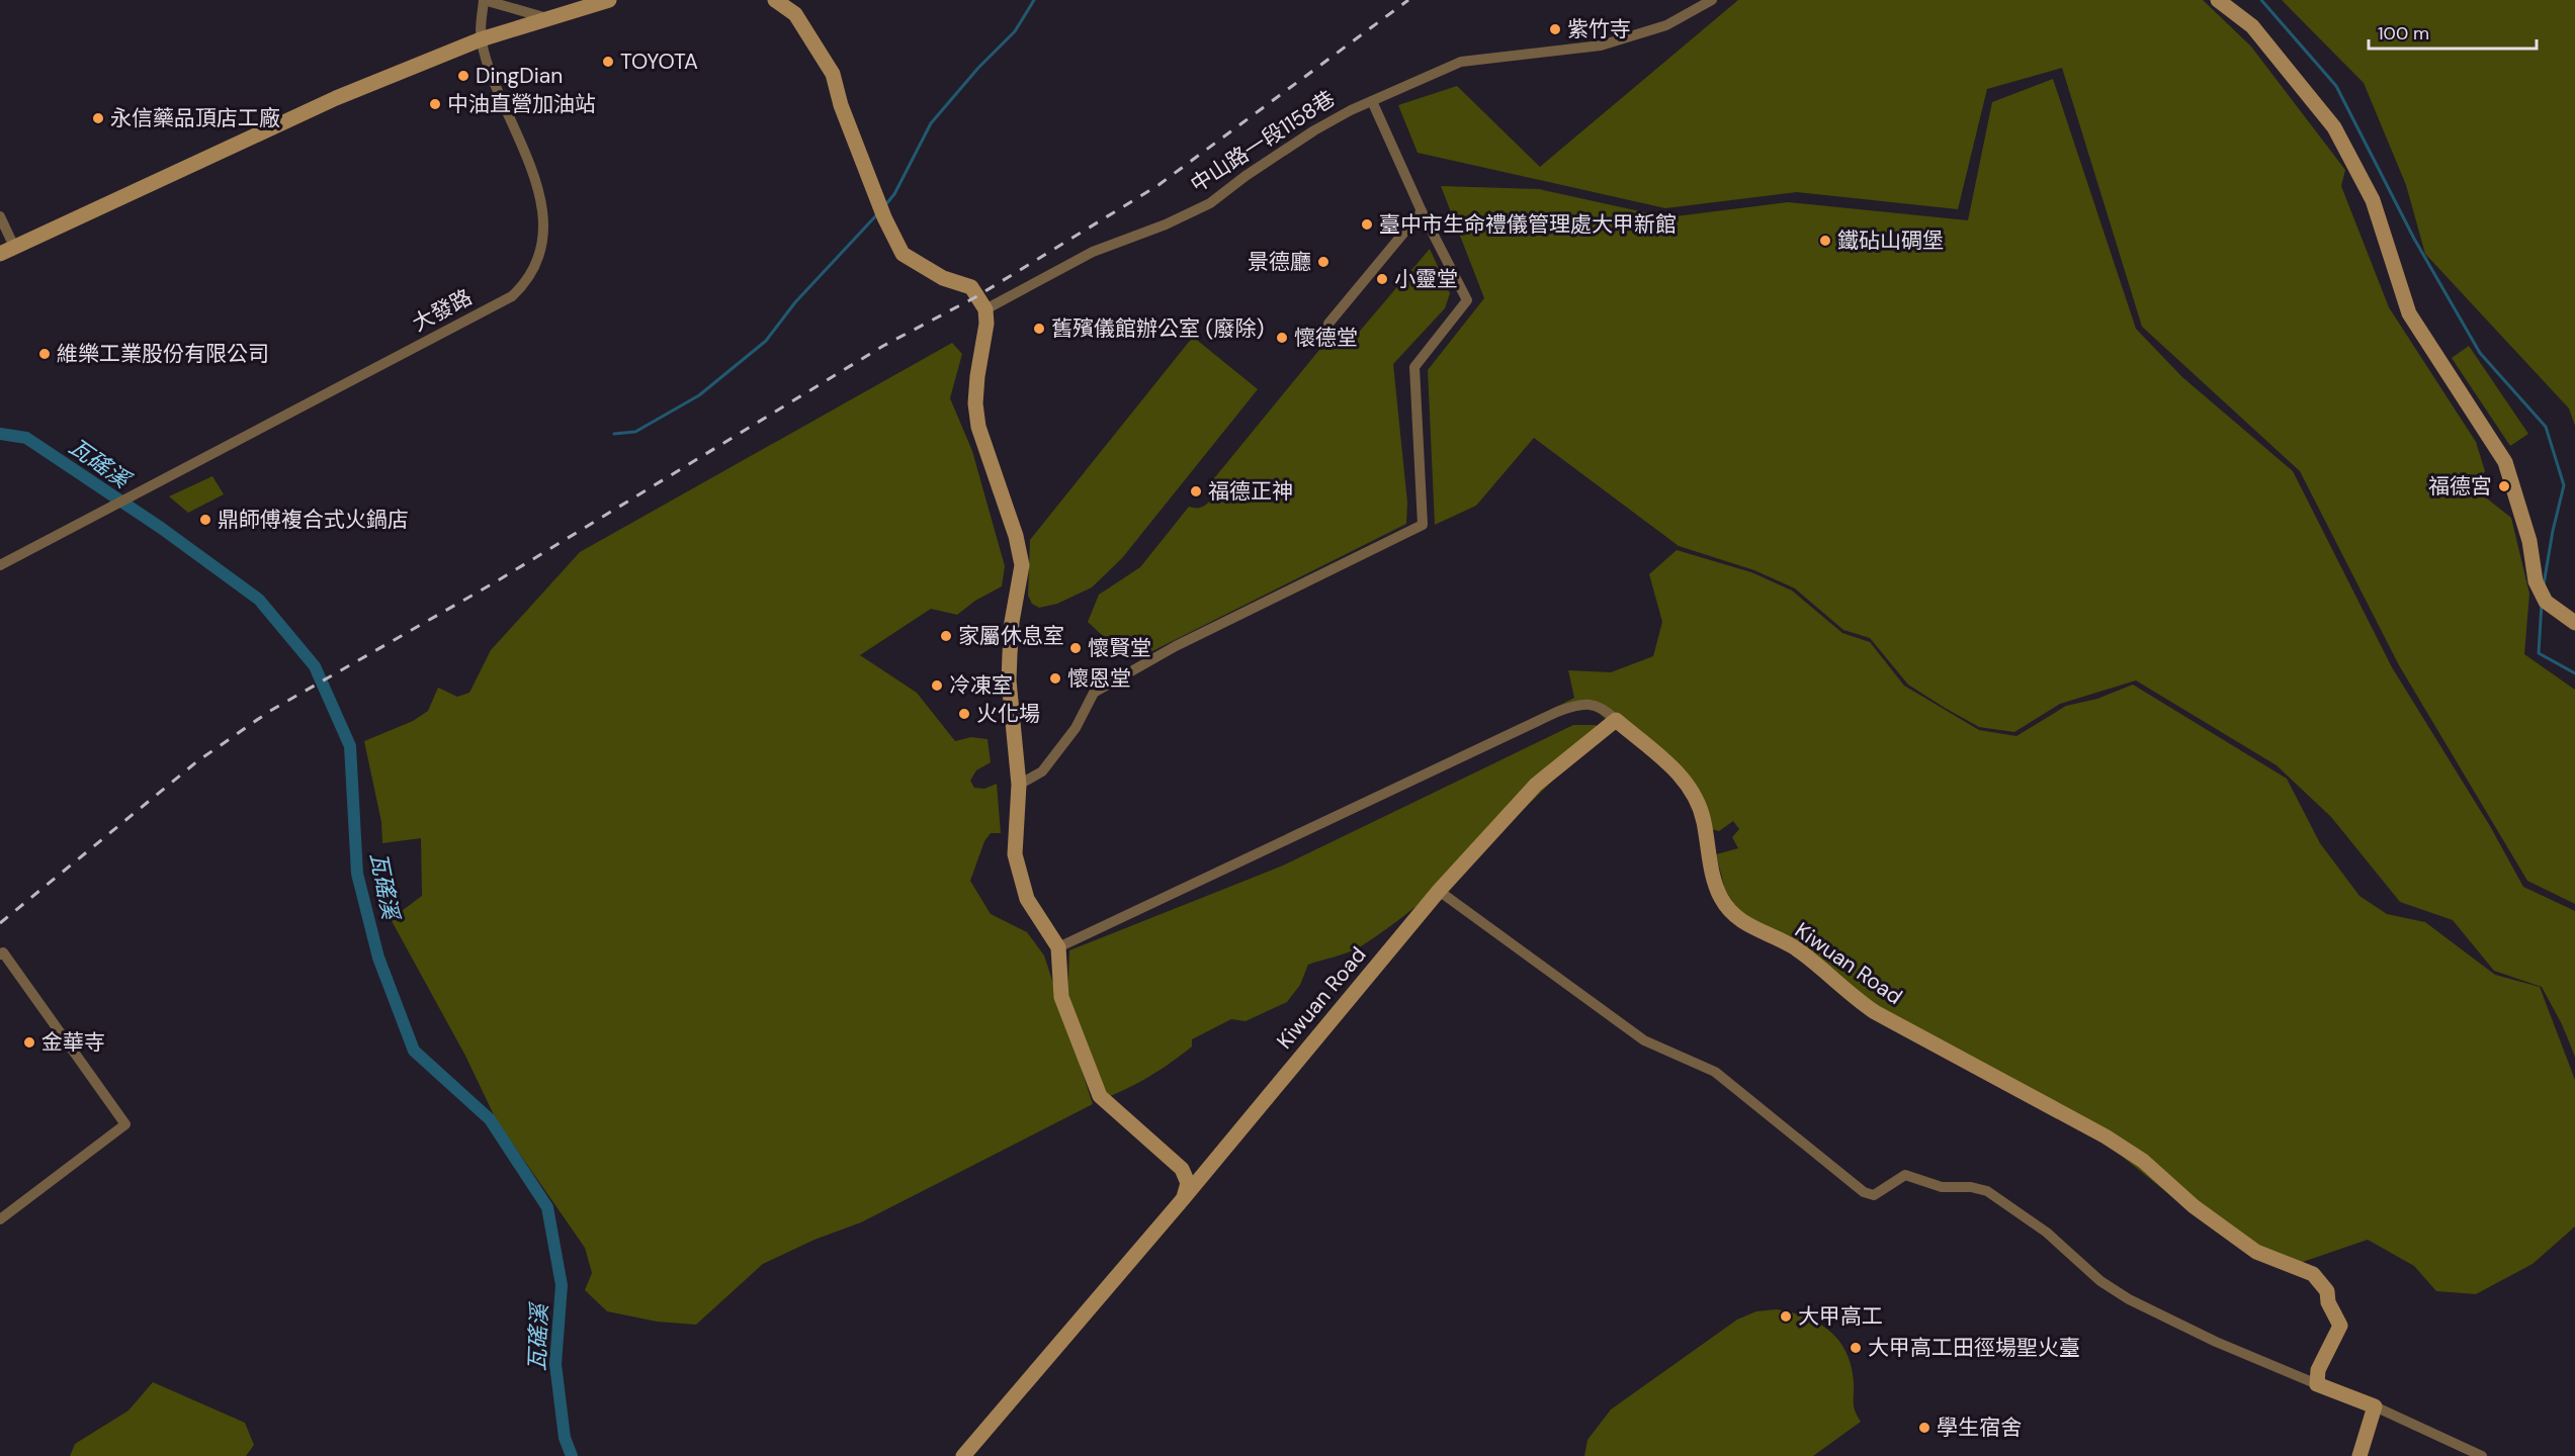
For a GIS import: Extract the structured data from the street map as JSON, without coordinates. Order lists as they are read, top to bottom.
{
  "streets": {
    "street": ["中山路一段1158巷", "大發路", "Kiwuan Road"]
  },
  "water": ["瓦磘溪"],
  "places": [
    "紫竹寺",
    "TOYOTA",
    "DingDian",
    "中油直營加油站",
    "永信藥品頂店工廠",
    "臺中市生命禮儀管理處大甲新館",
    "鐵砧山碉堡",
    "景德廳",
    "小靈堂",
    "舊殯儀館辦公室 (廢除)",
    "懷德堂",
    "維樂工業股份有限公司",
    "福德宮",
    "福德正神",
    "鼎師傅複合式火鍋店",
    "家屬休息室",
    "懷賢堂",
    "懷恩堂",
    "冷凍室",
    "火化場",
    "金華寺",
    "大甲高工",
    "大甲高工田徑場聖火臺",
    "學生宿舍"
  ],
  "scale_bar": "100 m"
}
